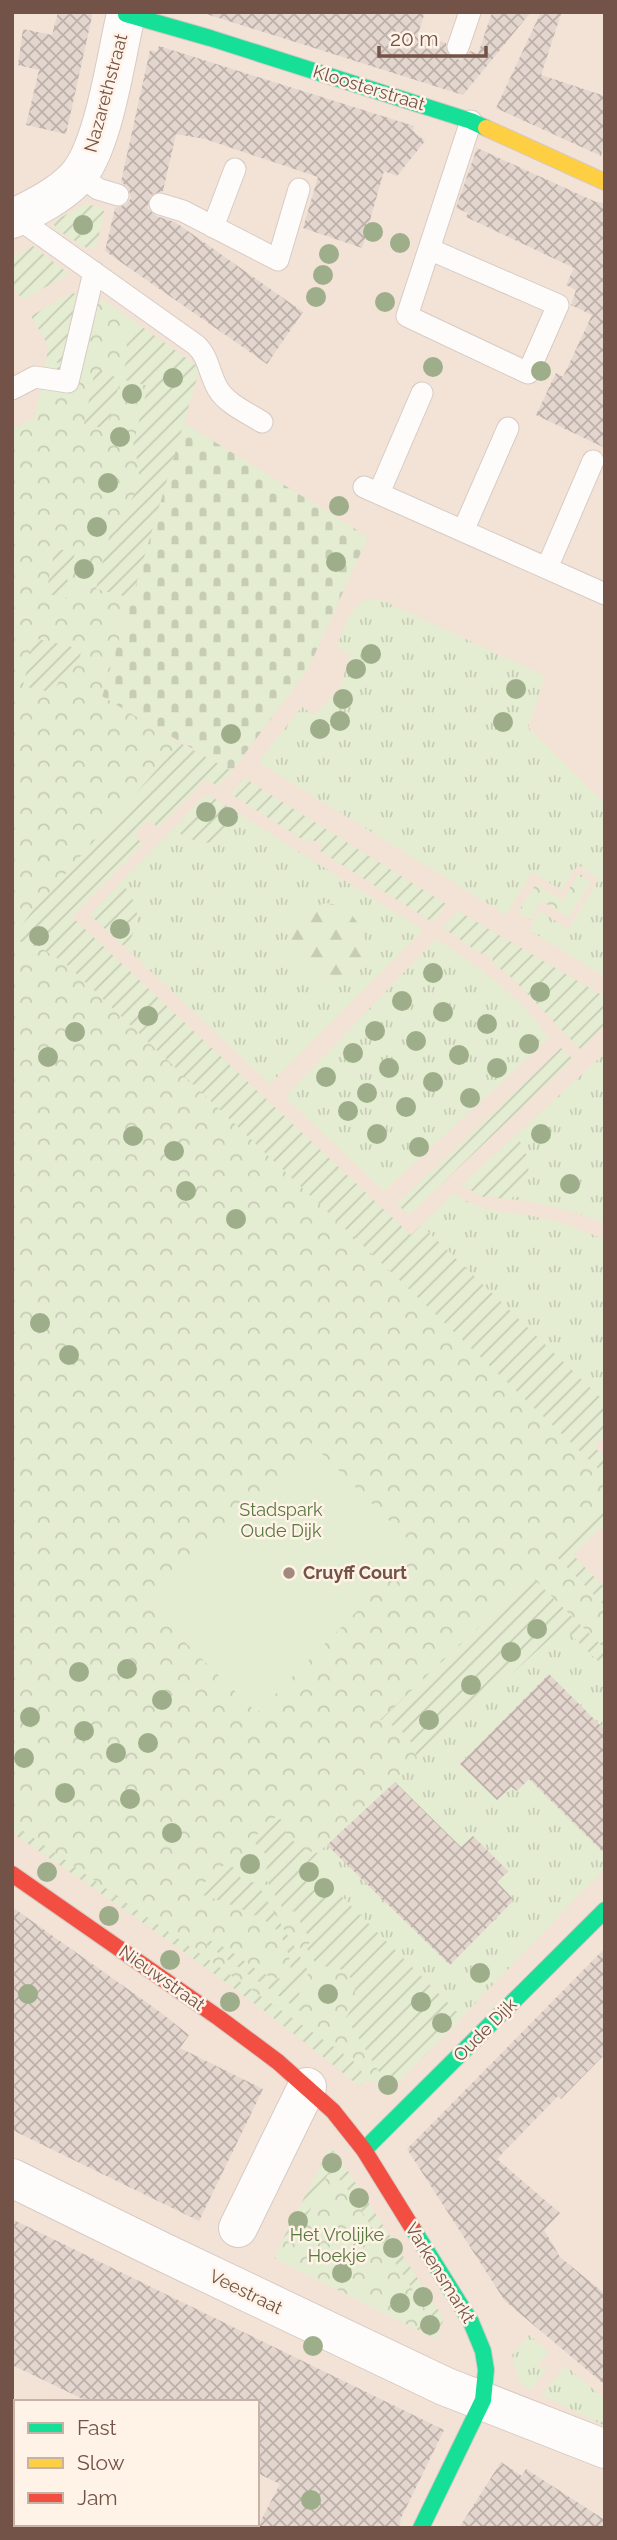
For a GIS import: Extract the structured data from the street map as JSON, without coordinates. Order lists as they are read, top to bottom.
{
  "streets": {
    "street": [
      "Kloosterstraat",
      "Nazarethstraat",
      "Nieuwstraat",
      "Oude Dijk",
      "Varkensmarkt",
      "Veestraat"
    ]
  },
  "crossings": [
    ["Kloosterstraat", "Nazarethstraat"],
    ["Nieuwstraat", "Oude Dijk"],
    ["Nieuwstraat", "Varkensmarkt"],
    ["Oude Dijk", "Varkensmarkt"],
    ["Varkensmarkt", "Veestraat"]
  ],
  "parks": ["Stadspark Oude Dijk", "Het Vrolijke Hoekje"],
  "places": ["Cruyff Court"],
  "legend": ["Fast", "Slow", "Jam"],
  "scale_bar": "20 m"
}
